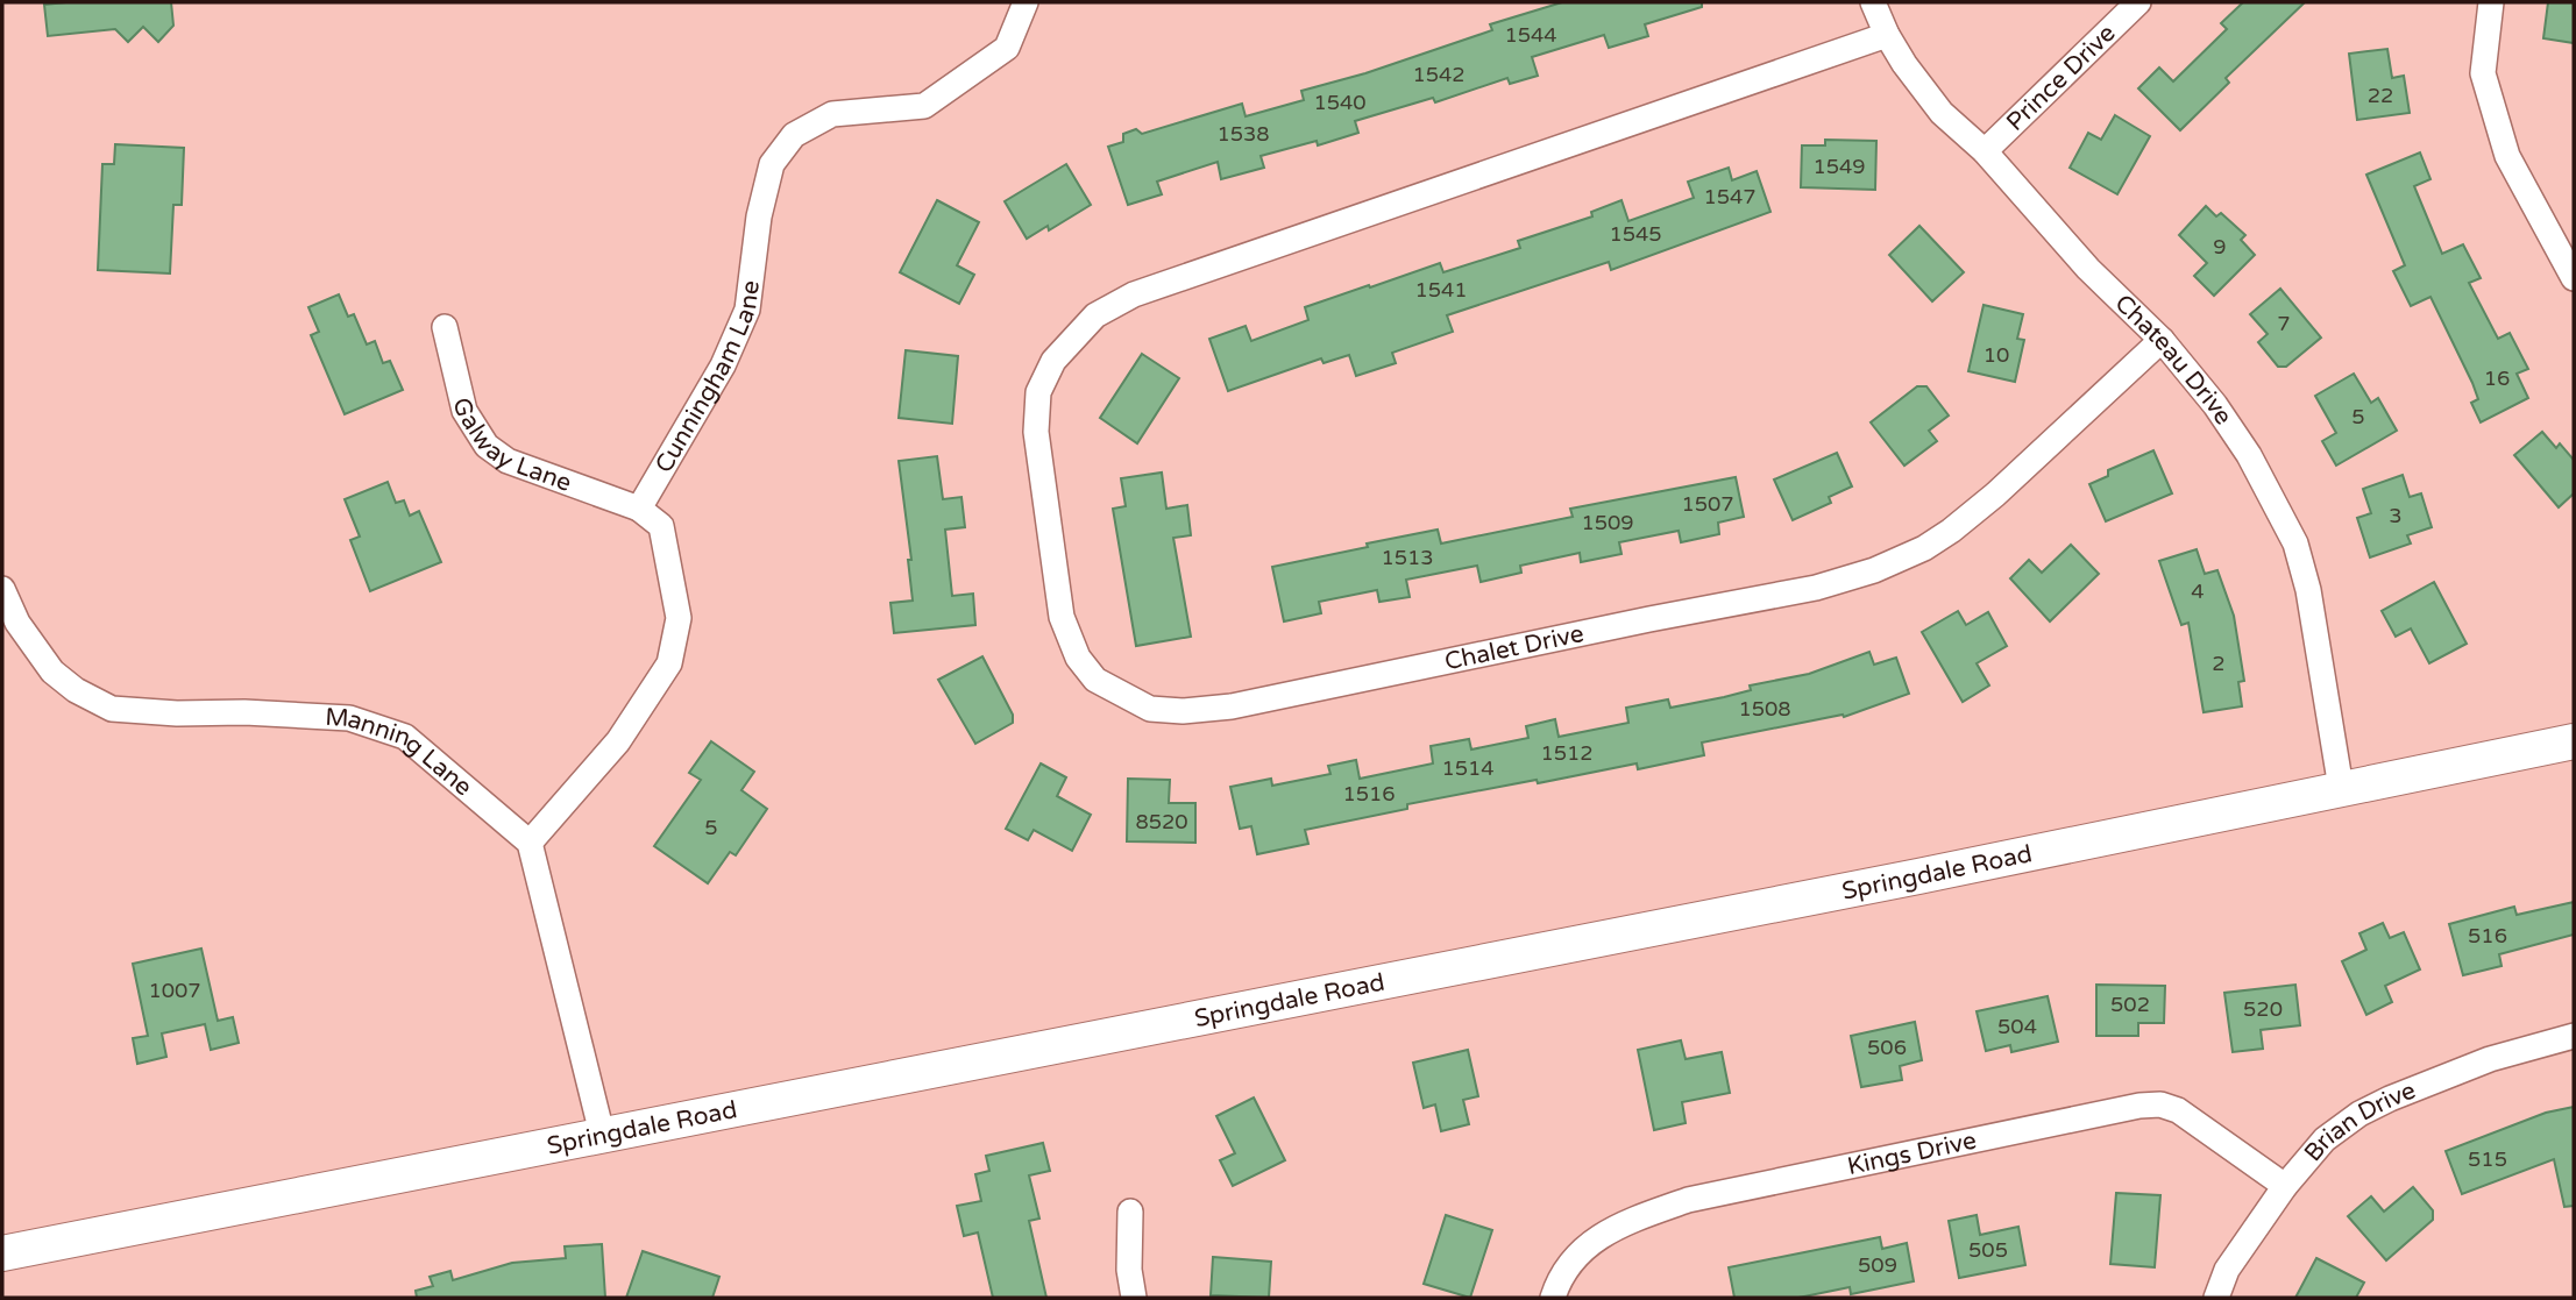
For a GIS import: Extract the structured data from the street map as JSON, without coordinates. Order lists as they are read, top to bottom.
{
  "streets": {
    "main road": ["Springdale Road"],
    "street": [
      "Prince Drive",
      "Chateau Drive",
      "Cunningham Lane",
      "Galway Lane",
      "Chalet Drive",
      "Manning Lane",
      "Brian Drive",
      "Kings Drive"
    ]
  },
  "crossings": [
    ["Prince Drive", "Chateau Drive"],
    ["Chateau Drive", "Chalet Drive"],
    ["Chateau Drive", "Springdale Road"],
    ["Cunningham Lane", "Galway Lane"],
    ["Brian Drive", "Kings Drive"]
  ],
  "house_numbers": [
    "1544",
    "1542",
    "22",
    "1540",
    "1538",
    "1549",
    "1547",
    "1545",
    "9",
    "1541",
    "7",
    "10",
    "16",
    "5",
    "1507",
    "3",
    "1509",
    "1513",
    "4",
    "2",
    "1508",
    "1512",
    "1514",
    "1516",
    "8520",
    "5",
    "516",
    "1007",
    "502",
    "520",
    "504",
    "506",
    "515",
    "505",
    "509"
  ]
}
